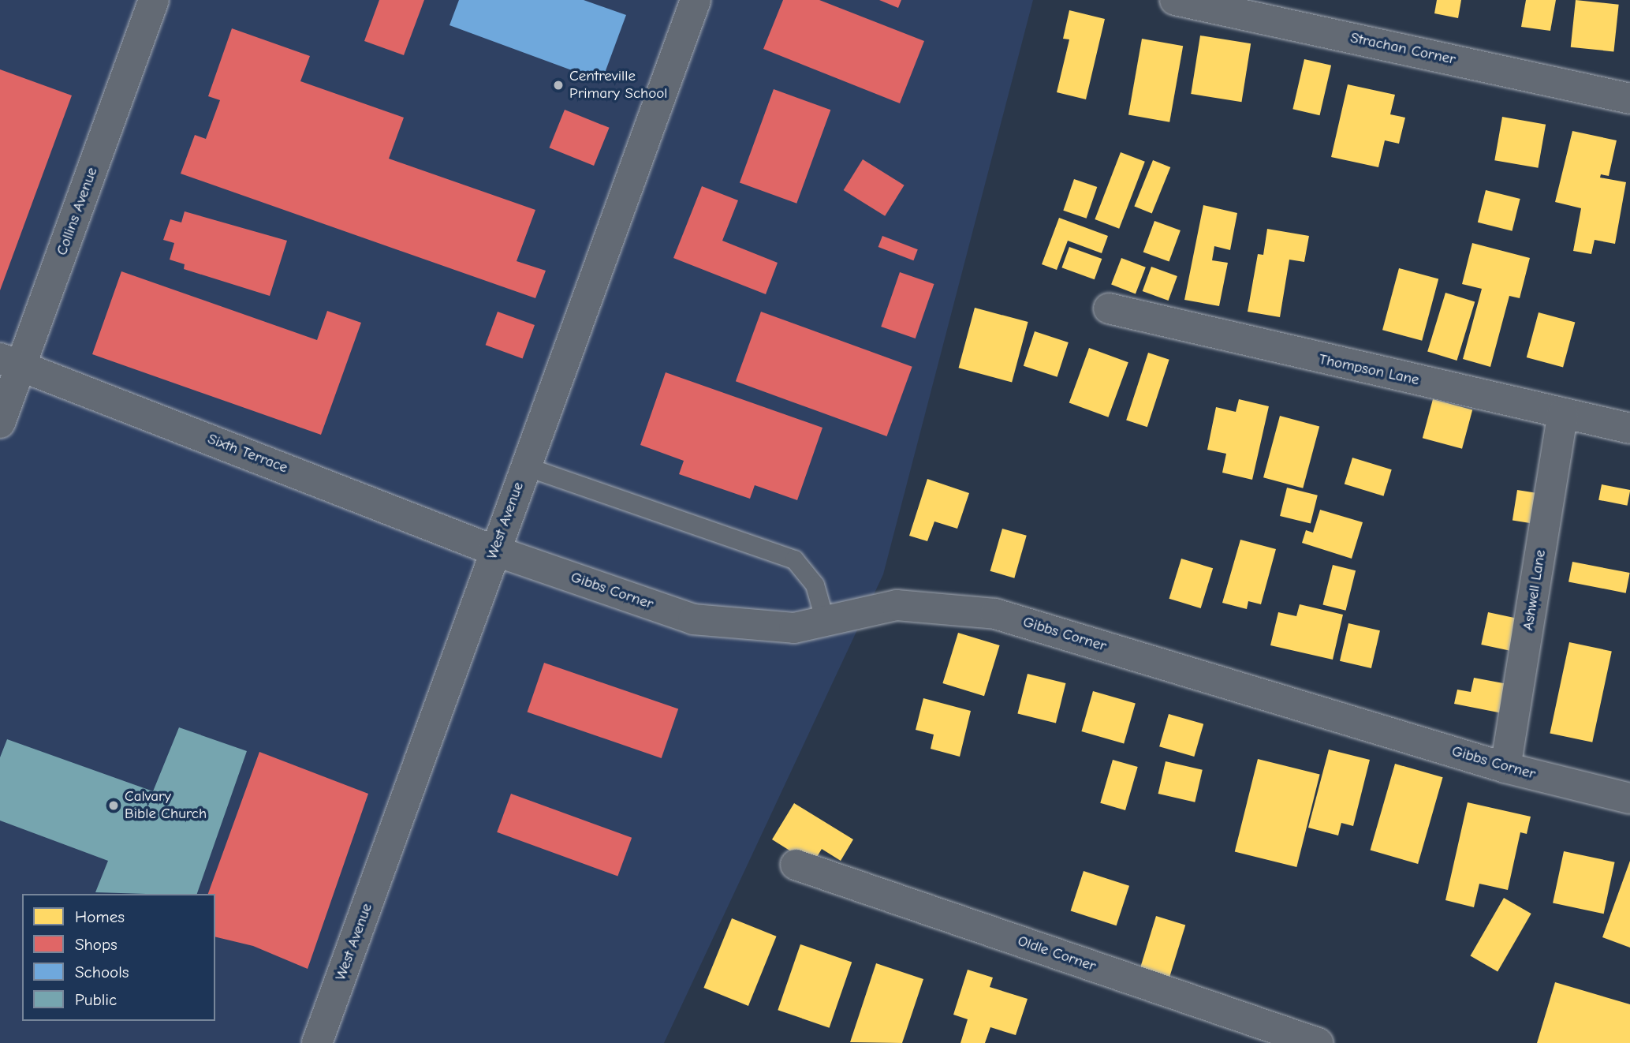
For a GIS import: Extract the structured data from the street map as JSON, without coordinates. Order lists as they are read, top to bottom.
{
  "streets": {
    "street": [
      "Strachan Corner",
      "Collins Avenue",
      "Thompson Lane",
      "Sixth Terrace",
      "West Avenue",
      "Ashwell Lane",
      "Gibbs Corner",
      "Oldle Corner"
    ]
  },
  "crossings": [
    ["Collins Avenue", "Sixth Terrace"],
    ["Thompson Lane", "Ashwell Lane"],
    ["Sixth Terrace", "West Avenue"],
    ["Sixth Terrace", "Gibbs Corner"],
    ["West Avenue", "Gibbs Corner"],
    ["Ashwell Lane", "Gibbs Corner"]
  ],
  "places": ["Centreville Primary School", "Calvary Bible Church"],
  "legend": [
    "Homes",
    "Shops",
    "Schools",
    "Public"
  ]
}
